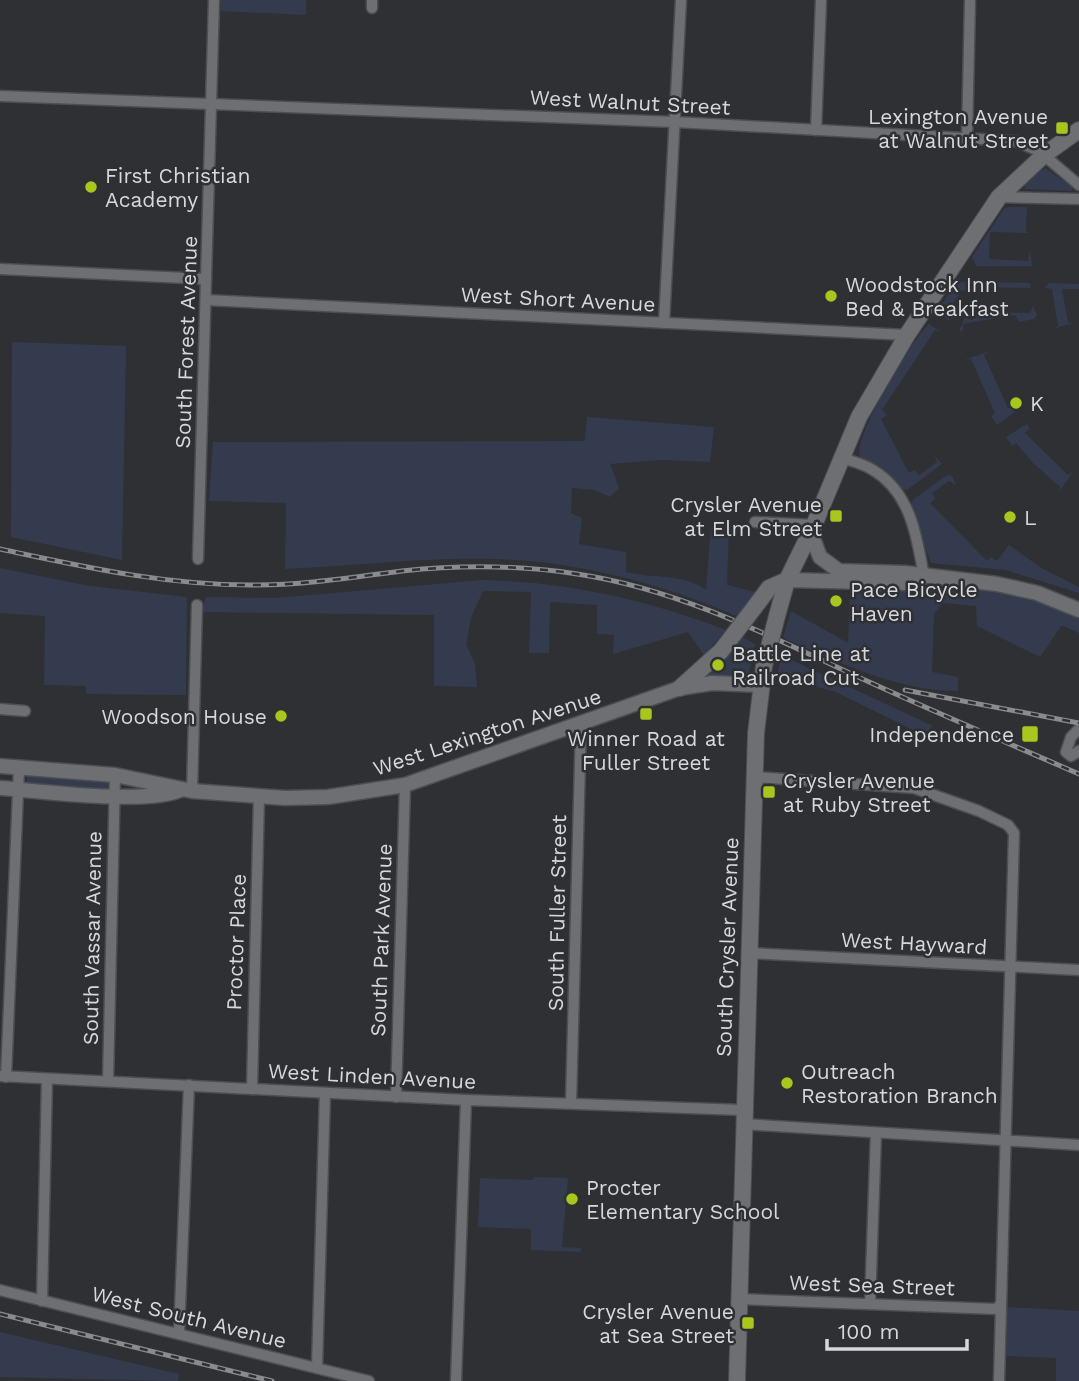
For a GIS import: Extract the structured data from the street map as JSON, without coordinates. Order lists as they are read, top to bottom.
{
  "streets": {
    "main road": ["South Crysler Avenue"],
    "street": [
      "West Walnut Street",
      "West Short Avenue",
      "South Forest Avenue",
      "West Lexington Avenue",
      "South Fuller Street",
      "South Vassar Avenue",
      "South Park Avenue",
      "Proctor Place",
      "West Hayward",
      "West Linden Avenue",
      "West Sea Street",
      "West South Avenue"
    ]
  },
  "crossings": [
    ["West Walnut Street", "South Forest Avenue"],
    ["West Short Avenue", "South Forest Avenue"],
    ["West Lexington Avenue", "South Fuller Street"],
    ["West Lexington Avenue", "South Park Avenue"],
    ["West Lexington Avenue", "Proctor Place"],
    ["West Lexington Avenue", "South Crysler Avenue"],
    ["South Fuller Street", "West Linden Avenue"],
    ["South Vassar Avenue", "West Linden Avenue"],
    ["South Park Avenue", "West Linden Avenue"],
    ["Proctor Place", "West Linden Avenue"],
    ["West Hayward", "South Crysler Avenue"],
    ["South Crysler Avenue", "West Linden Avenue"],
    ["South Crysler Avenue", "West Sea Street"]
  ],
  "places": {
    "transit": [
      "Lexington Avenue at Walnut Street",
      "Crysler Avenue at Elm Street",
      "Winner Road at Fuller Street",
      "Independence",
      "Crysler Avenue at Ruby Street",
      "Crysler Avenue at Sea Street"
    ],
    "other": [
      "First Christian Academy",
      "Woodstock Inn Bed & Breakfast",
      "K",
      "L",
      "Pace Bicycle Haven",
      "Battle Line at Railroad Cut",
      "Woodson House",
      "Outreach Restoration Branch",
      "Procter Elementary School"
    ]
  },
  "scale_bar": "100 m"
}
